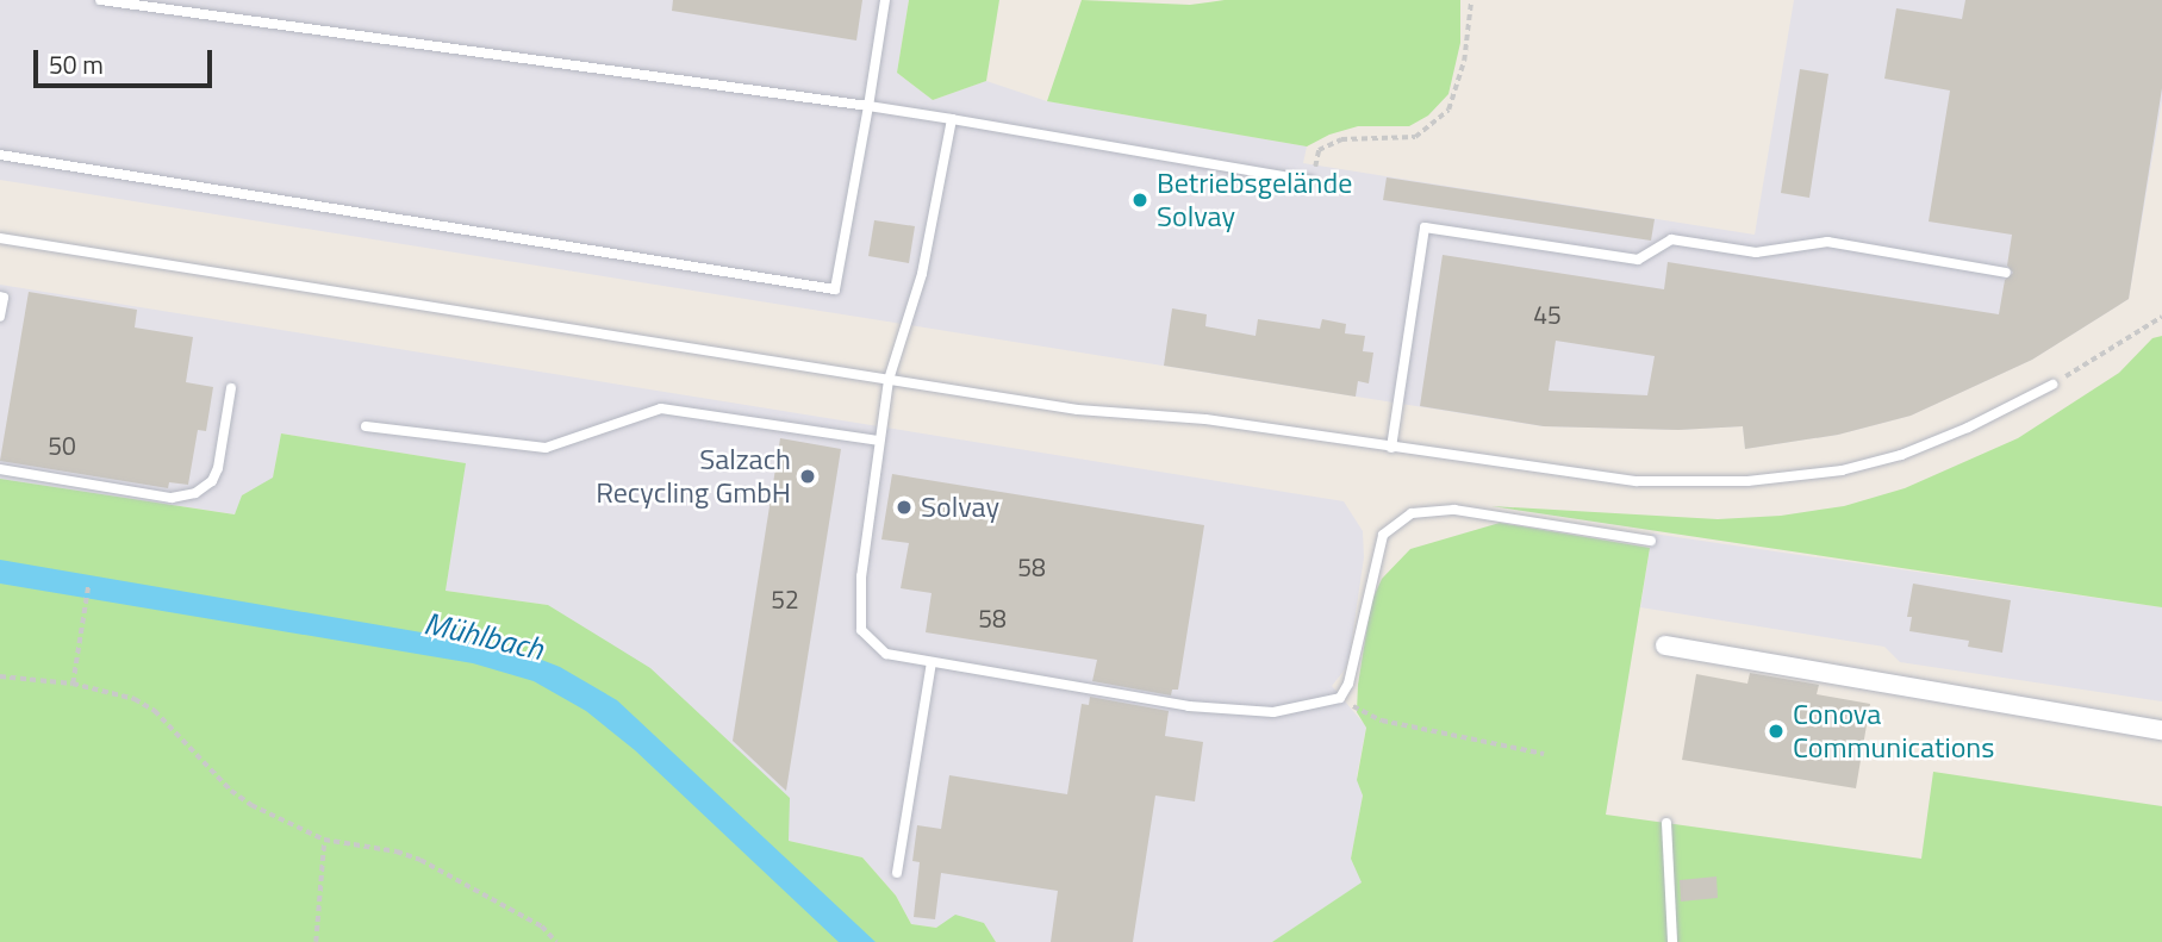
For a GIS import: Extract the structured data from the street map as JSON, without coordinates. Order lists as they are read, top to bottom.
{
  "water": ["Mühlbach"],
  "places": [
    "Betriebsgelände Solvay",
    "Salzach Recycling GmbH",
    "Solvay",
    "Conova Communications"
  ],
  "house_numbers": [
    "45",
    "50",
    "58",
    "52",
    "58"
  ],
  "scale_bar": "50 m"
}
